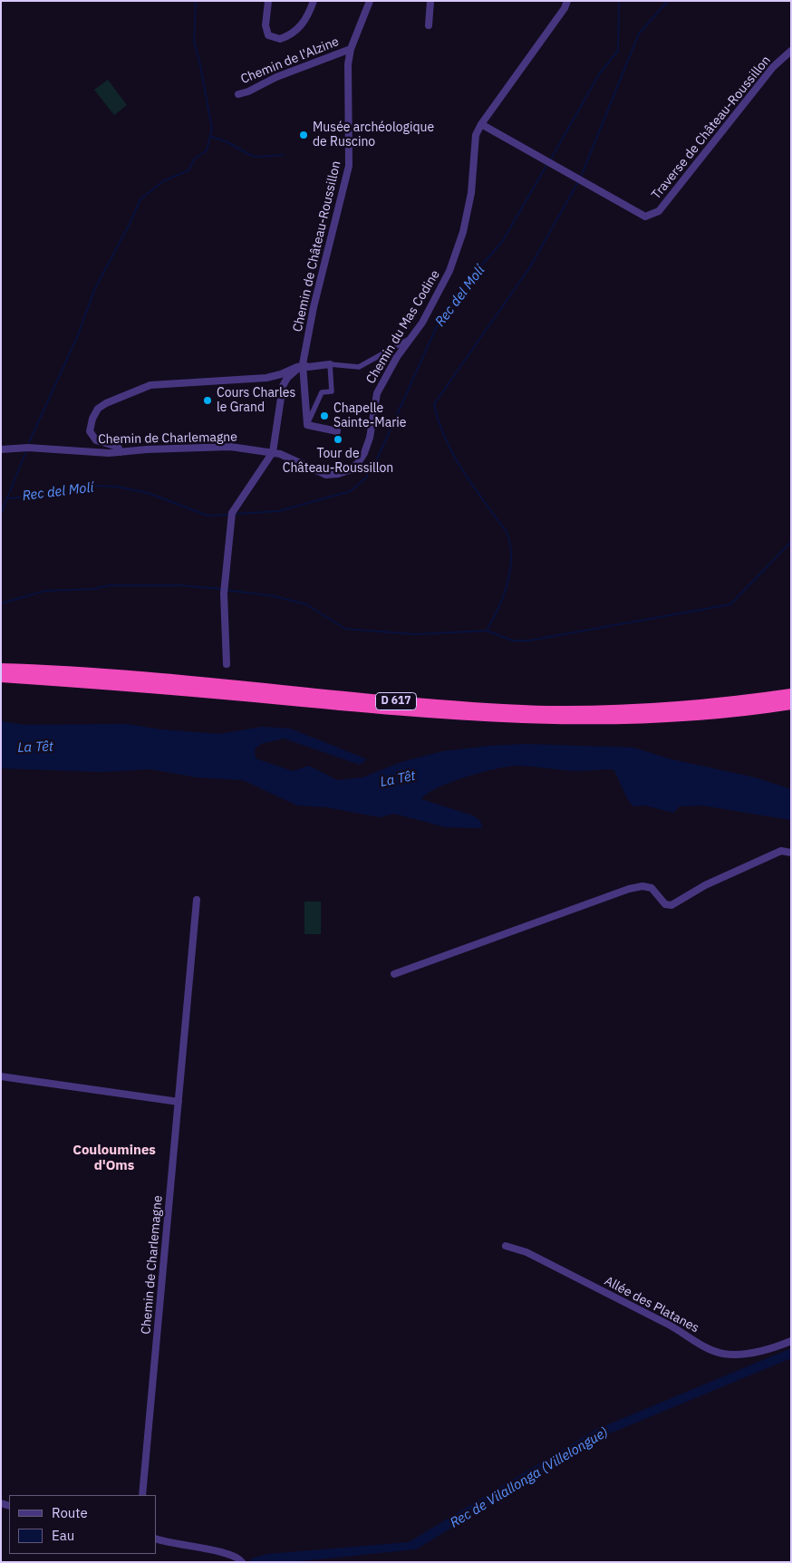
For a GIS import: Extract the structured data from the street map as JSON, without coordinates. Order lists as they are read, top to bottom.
{
  "streets": {
    "highway": ["D 617"],
    "street": [
      "Chemin de l'Alzine",
      "Traverse de Château-Roussillon",
      "Chemin de Château-Roussillon",
      "Chemin du Mas Codine",
      "Chemin de Charlemagne",
      "Allée des Platanes"
    ]
  },
  "crossings": [
    ["Chemin de l'Alzine", "Chemin de Château-Roussillon"],
    ["Traverse de Château-Roussillon", "Chemin du Mas Codine"],
    ["Chemin du Mas Codine", "Chemin de Charlemagne"]
  ],
  "districts": ["Couloumines d'Oms"],
  "water": ["Rec del Molí", "La Têt", "Rec de Vilallonga (Villelongue)"],
  "places": [
    "Musée archéologique de Ruscino",
    "Cours Charles le Grand",
    "Chapelle Sainte-Marie",
    "Tour de Château-Roussillon"
  ],
  "legend": ["Route", "Eau"]
}
